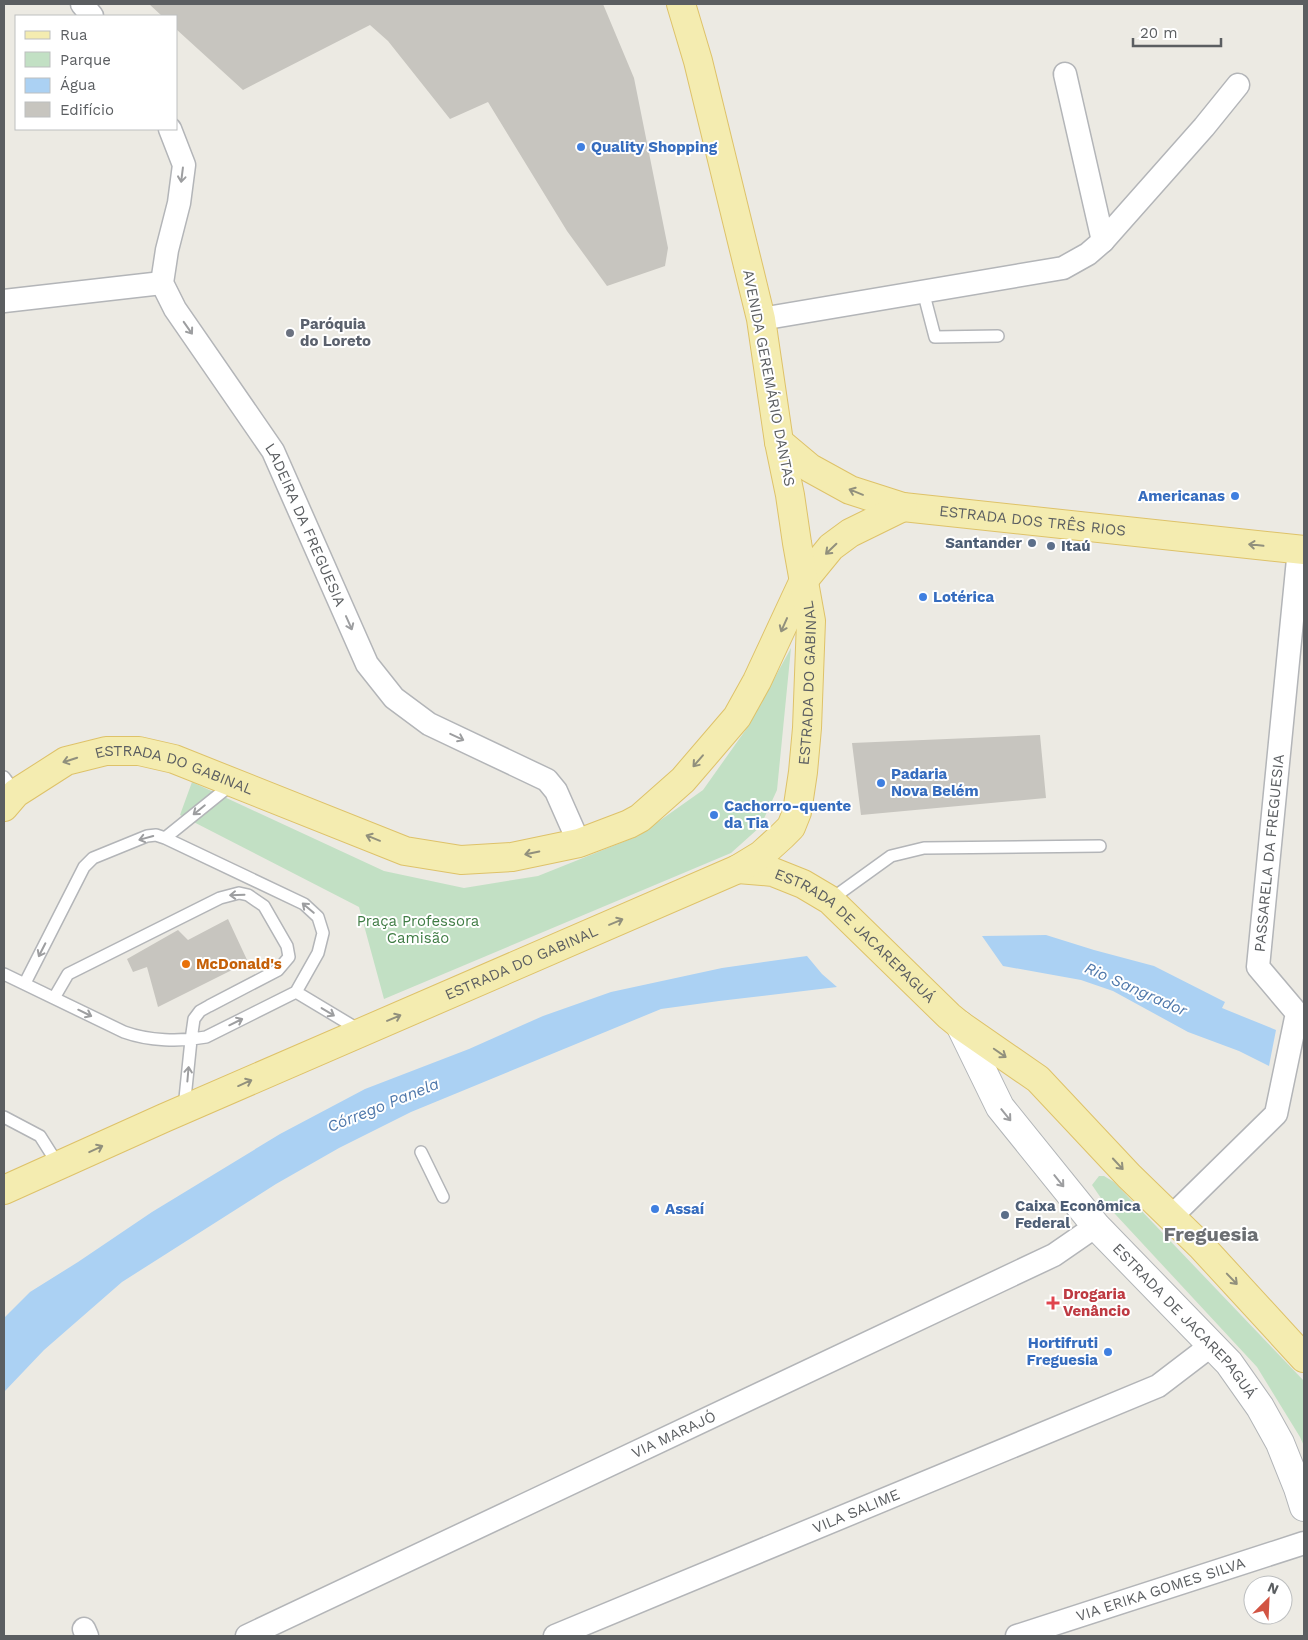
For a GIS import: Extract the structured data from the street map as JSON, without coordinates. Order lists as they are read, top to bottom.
{
  "streets": {
    "main road": [
      "AVENIDA GEREMÁRIO DANTAS",
      "ESTRADA DOS TRÊS RIOS",
      "ESTRADA DO GABINAL",
      "ESTRADA DE JACAREPAGUÁ"
    ],
    "street": [
      "LADEIRA DA FREGUESIA",
      "PASSARELA DA FREGUESIA",
      "VIA MARAJÓ",
      "VILA SALIME",
      "VIA ERIKA GOMES SILVA"
    ]
  },
  "crossings": [
    ["AVENIDA GEREMÁRIO DANTAS", "ESTRADA DOS TRÊS RIOS"],
    ["AVENIDA GEREMÁRIO DANTAS", "ESTRADA DO GABINAL"],
    ["ESTRADA DOS TRÊS RIOS", "PASSARELA DA FREGUESIA"],
    ["LADEIRA DA FREGUESIA", "ESTRADA DO GABINAL"],
    ["ESTRADA DO GABINAL", "ESTRADA DE JACAREPAGUÁ"],
    ["PASSARELA DA FREGUESIA", "ESTRADA DE JACAREPAGUÁ"],
    ["ESTRADA DE JACAREPAGUÁ", "VIA MARAJÓ"],
    ["ESTRADA DE JACAREPAGUÁ", "VILA SALIME"]
  ],
  "one_way": ["ESTRADA DOS TRÊS RIOS", "LADEIRA DA FREGUESIA"],
  "districts": ["Freguesia"],
  "water": ["Rio Sangrador", "Córrego Panela"],
  "parks": ["Praça Professora Camisão"],
  "places": {
    "other": [
      "Quality Shopping",
      "Paróquia do Loreto",
      "Americanas",
      "Santander",
      "Itaú",
      "Lotérica",
      "Padaria Nova Belém",
      "Cachorro-quente da Tia",
      "McDonald's",
      "Assaí",
      "Caixa Econômica Federal",
      "Hortifruti Freguesia"
    ],
    "health": ["Drogaria Venâncio"]
  },
  "legend": [
    "Rua",
    "Parque",
    "Água",
    "Edifício"
  ],
  "scale_bar": "20 m",
  "north": "top right"
}
